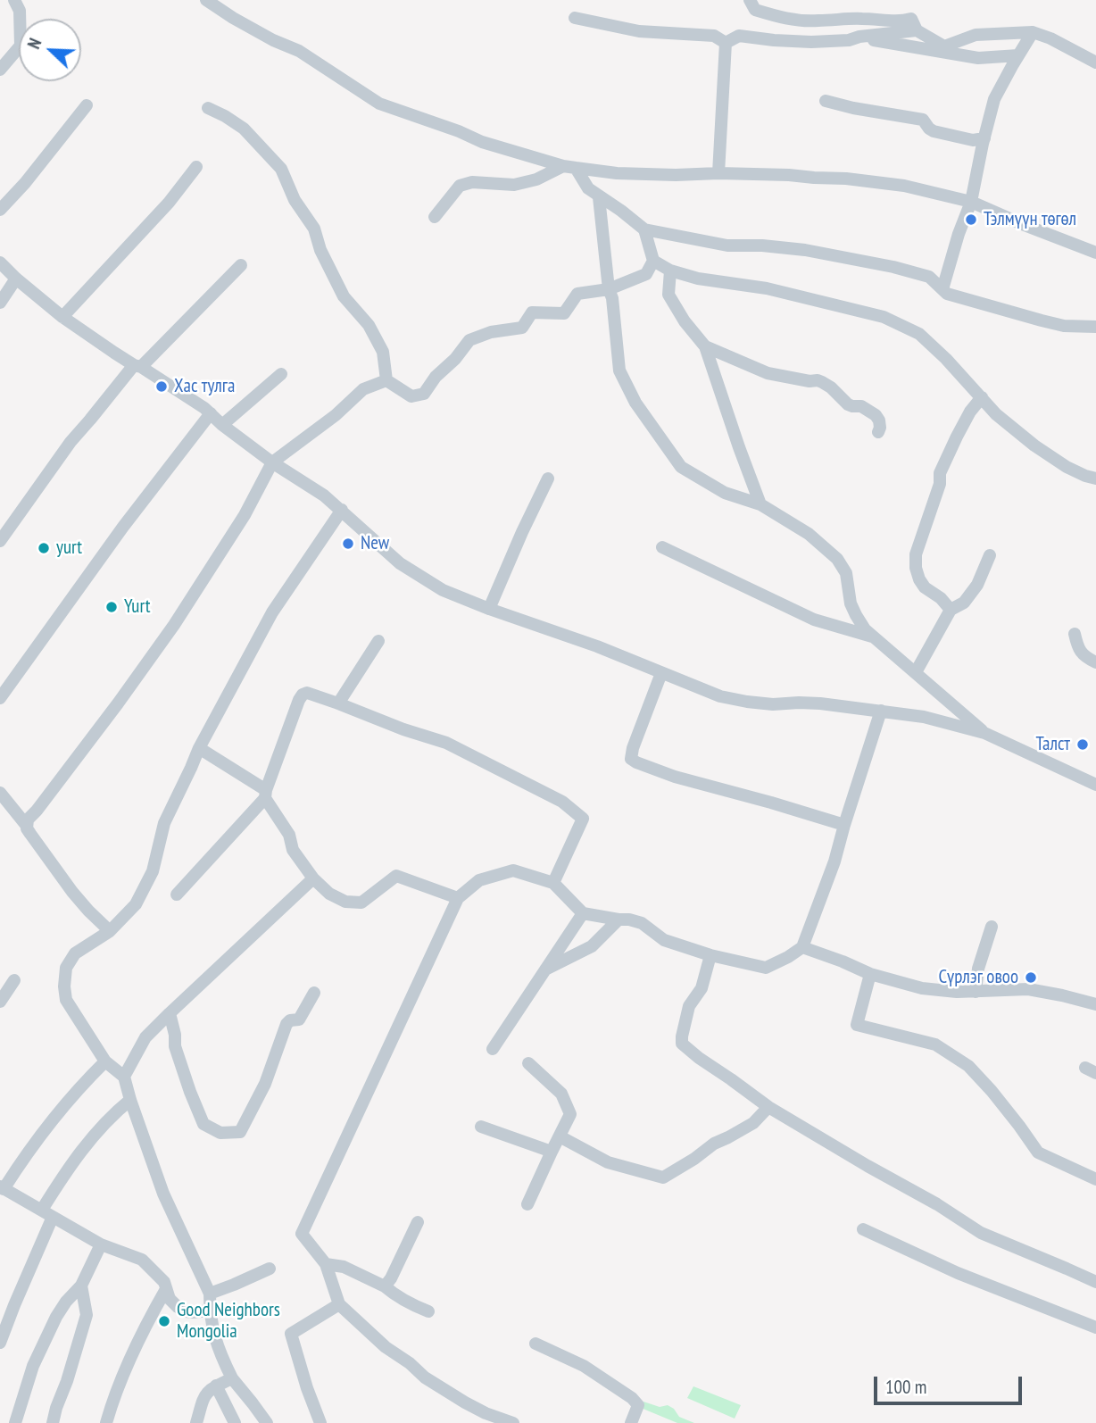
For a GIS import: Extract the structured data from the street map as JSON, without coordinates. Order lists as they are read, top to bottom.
{
  "places": [
    "Тэлмүүн төгөл",
    "Хас тулга",
    "New",
    "yurt",
    "Yurt",
    "Талст",
    "Сүрлэг овоо",
    "Good Neighbors Mongolia"
  ],
  "scale_bar": "100 m",
  "north": "top left"
}
